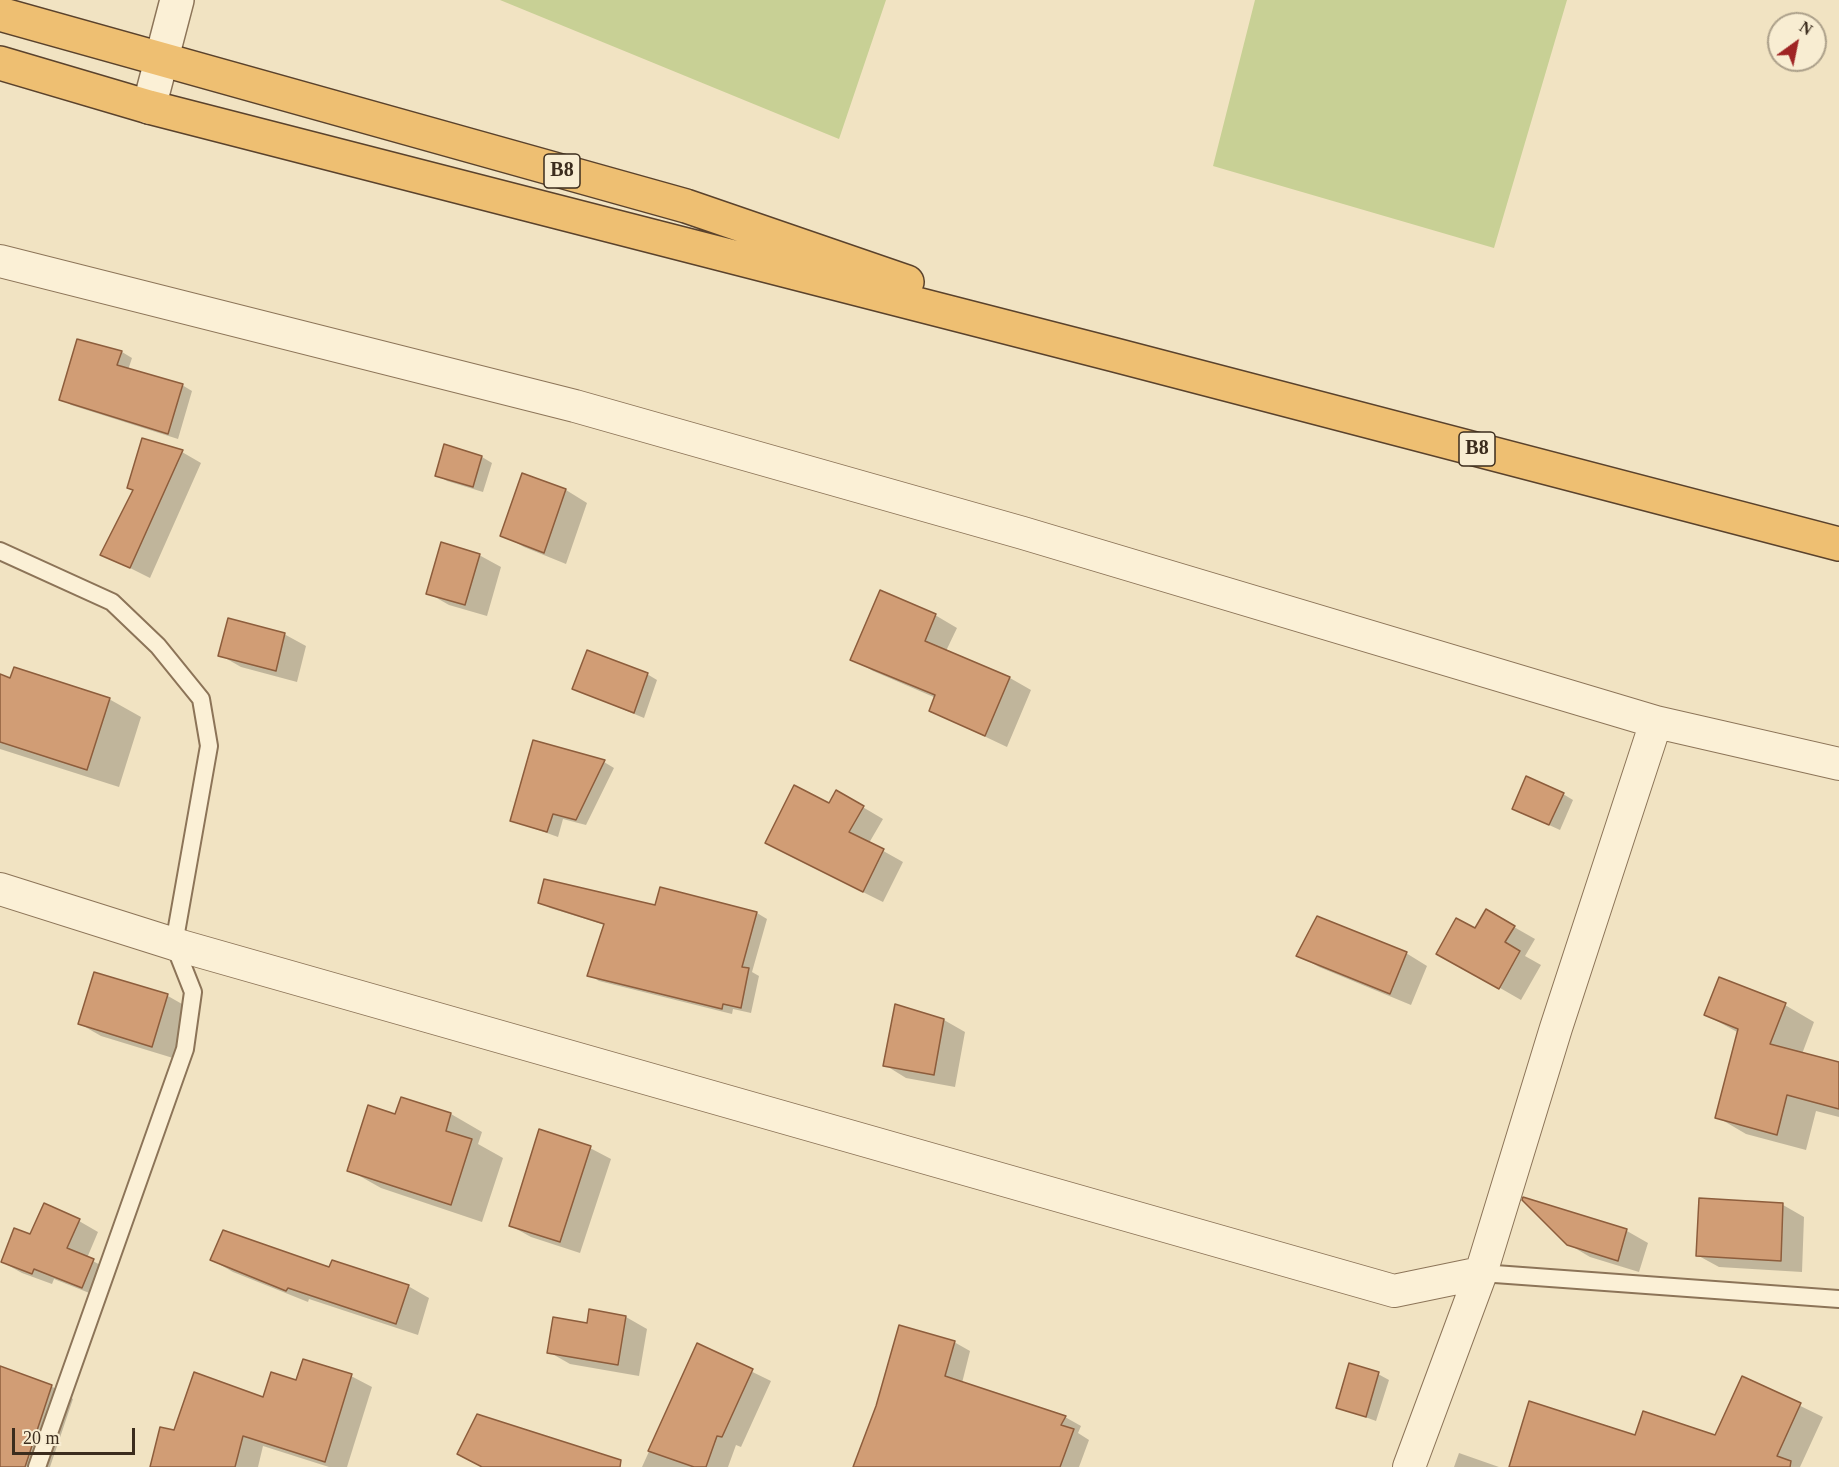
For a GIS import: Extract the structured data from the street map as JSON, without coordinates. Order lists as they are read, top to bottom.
{
  "streets": {
    "highway": ["B8"]
  },
  "scale_bar": "20 m",
  "north": "top right"
}
